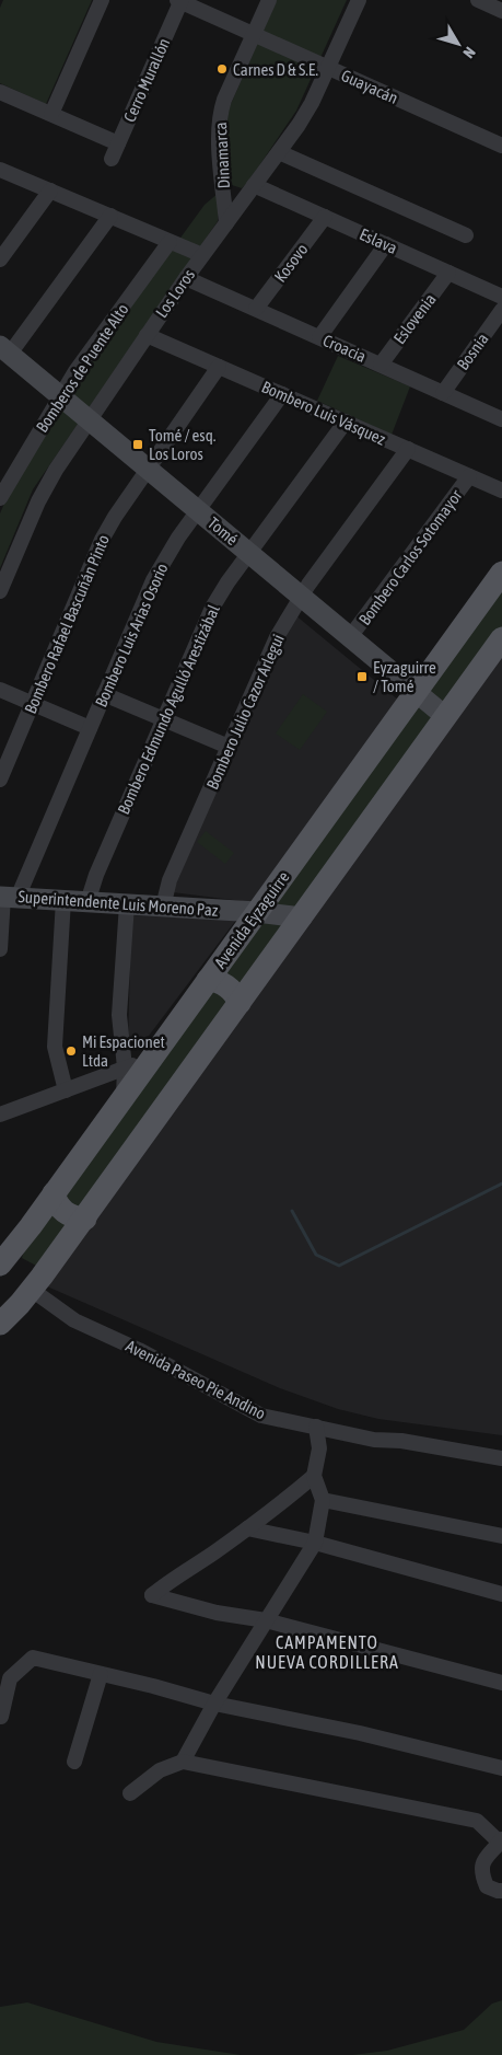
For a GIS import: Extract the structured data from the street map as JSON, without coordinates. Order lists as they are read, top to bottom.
{
  "streets": {
    "main road": ["Avenida Eyzaguirre"],
    "street": [
      "Cerro Murallón",
      "Guayacán",
      "Dinamarca",
      "Eslava",
      "Kosovo",
      "Los Loros",
      "Eslovenia",
      "Croacia",
      "Bosnia",
      "Bomberos de Puente Alto",
      "Bombero Luis Vásquez",
      "Tomé",
      "Bombero Carlos Sotomayor",
      "Bombero Rafael Bascuñán Pinto",
      "Bombero Luis Arias Osorio",
      "Bombero Edmundo Agulló Arestizábal",
      "Bombero Julio Cazor Arlegui",
      "Superintendente Luis Moreno Paz",
      "Avenida Paseo Pie Andino"
    ]
  },
  "crossings": [
    ["Cerro Murallón", "Guayacán"],
    ["Guayacán", "Dinamarca"],
    ["Guayacán", "Los Loros"],
    ["Dinamarca", "Los Loros"],
    ["Eslava", "Kosovo"],
    ["Eslava", "Los Loros"],
    ["Eslava", "Eslovenia"],
    ["Kosovo", "Croacia"],
    ["Los Loros", "Croacia"],
    ["Los Loros", "Bombero Luis Vásquez"],
    ["Los Loros", "Tomé"],
    ["Eslovenia", "Croacia"],
    ["Croacia", "Bosnia"],
    ["Bomberos de Puente Alto", "Tomé"],
    ["Bombero Luis Vásquez", "Bombero Carlos Sotomayor"],
    ["Bombero Luis Vásquez", "Bombero Rafael Bascuñán Pinto"],
    ["Bombero Luis Vásquez", "Bombero Luis Arias Osorio"],
    ["Bombero Luis Vásquez", "Bombero Edmundo Agulló Arestizábal"],
    ["Bombero Luis Vásquez", "Bombero Julio Cazor Arlegui"],
    ["Tomé", "Bombero Carlos Sotomayor"],
    ["Tomé", "Bombero Rafael Bascuñán Pinto"],
    ["Tomé", "Bombero Luis Arias Osorio"],
    ["Tomé", "Bombero Edmundo Agulló Arestizábal"],
    ["Tomé", "Bombero Julio Cazor Arlegui"],
    ["Tomé", "Avenida Eyzaguirre"],
    ["Bombero Luis Arias Osorio", "Superintendente Luis Moreno Paz"],
    ["Bombero Edmundo Agulló Arestizábal", "Superintendente Luis Moreno Paz"],
    ["Bombero Julio Cazor Arlegui", "Superintendente Luis Moreno Paz"],
    ["Superintendente Luis Moreno Paz", "Avenida Eyzaguirre"]
  ],
  "districts": ["CAMPAMENTO NUEVA CORDILLERA"],
  "places": {
    "other": ["Carnes D & S.E.", "Mi Espacionet Ltda"],
    "transit": ["Tomé / esq. Los Loros", "Eyzaguirre / Tomé"]
  },
  "north": "bottom right"
}
